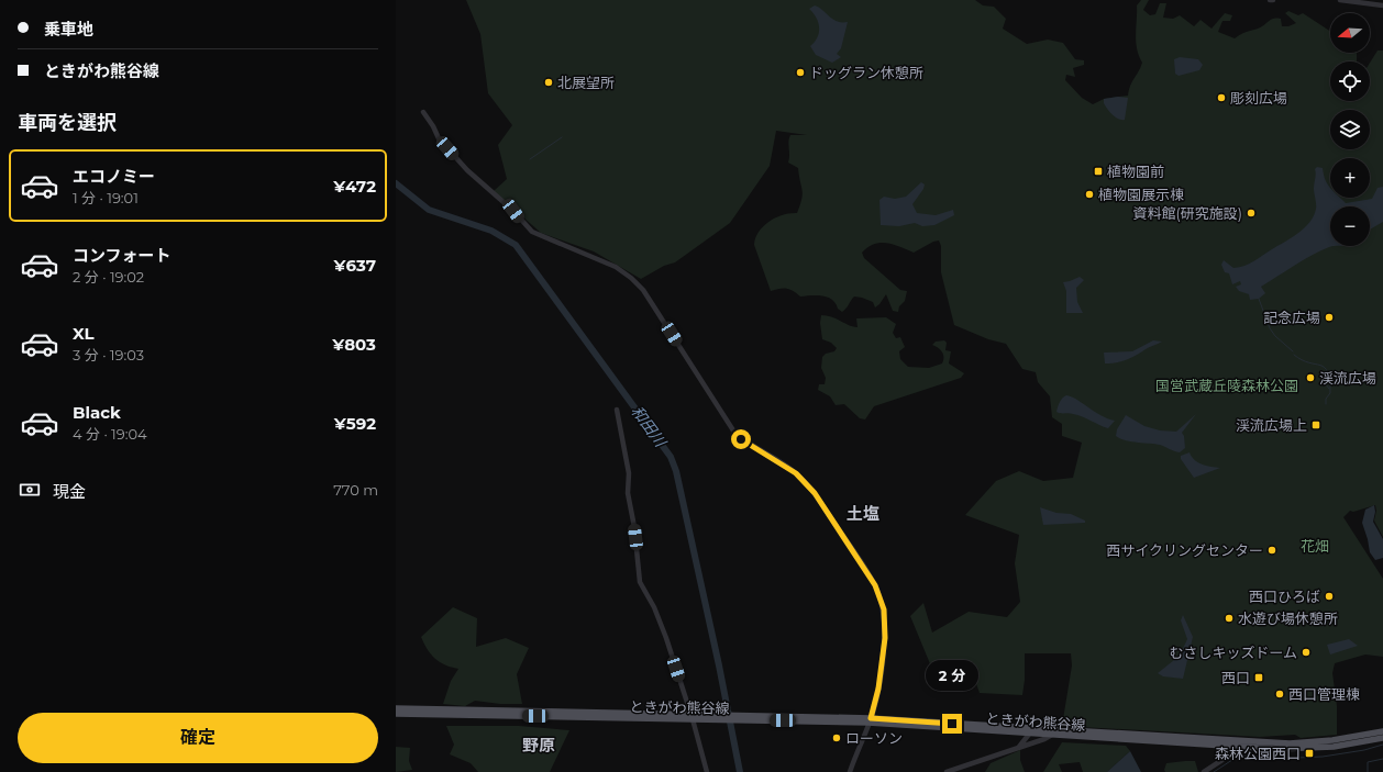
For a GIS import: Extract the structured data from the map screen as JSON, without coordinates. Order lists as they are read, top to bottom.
{
  "streets": {
    "main road": ["ときがわ熊谷線"]
  },
  "districts": ["土塩", "野原"],
  "water": ["和田川"],
  "parks": ["国営武蔵丘陵森林公園", "花畑"],
  "places": {
    "other": [
      "ドッグラン休憩所",
      "北展望所",
      "彫刻広場",
      "植物園展示棟",
      "資料館(研究施設)",
      "記念広場",
      "渓流広場",
      "西サイクリングセンター",
      "西口ひろば",
      "水遊び場休憩所",
      "むさしキッズドーム",
      "西口管理棟",
      "ローソン"
    ],
    "transit": [
      "植物園前",
      "渓流広場上",
      "西口",
      "森林公園西口"
    ]
  },
  "north": "left",
  "page": {
    "banner": ["乗車地", "ときがわ熊谷線"],
    "map_buttons": ["+", "−"],
    "heading": "車両を選択",
    "list": [
      {
        "name": "エコノミー",
        "note": "1 分 · 19:01",
        "value": "¥472"
      },
      {
        "name": "コンフォート",
        "note": "2 分 · 19:02",
        "value": "¥637"
      },
      {
        "name": "XL",
        "note": "3 分 · 19:03",
        "value": "¥803"
      },
      {
        "name": "Black",
        "note": "4 分 · 19:04",
        "value": "¥592"
      }
    ],
    "pay": ["現金", "770 m"],
    "bubble": "2 分",
    "buttons": "確定"
  }
}
